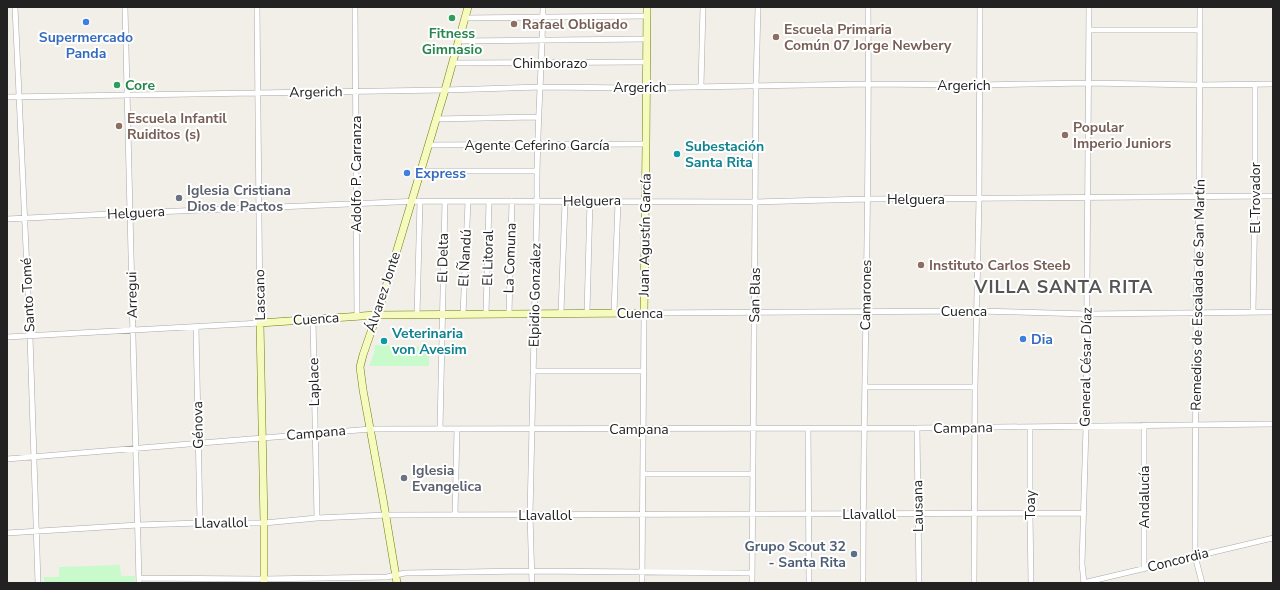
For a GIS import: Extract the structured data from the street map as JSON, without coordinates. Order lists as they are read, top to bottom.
{
  "streets": {
    "street": [
      "Chimborazo",
      "Argerich",
      "Agente Ceferino García",
      "Adolfo P. Carranza",
      "El Trovador",
      "Helguera",
      "Juan Agustín García",
      "El Delta",
      "El Ñandú",
      "El Litoral",
      "La Comuna",
      "Álvarez Jonte",
      "Santo Tomé",
      "Arregui",
      "Lascano",
      "Elpidio González",
      "San Blas",
      "Camarones",
      "Remedios de Escalada de San Martín",
      "Cuenca",
      "General César Díaz",
      "Laplace",
      "Génova",
      "Campana",
      "Andalucía",
      "Toay",
      "Lausana",
      "Llavallol",
      "Concordia"
    ]
  },
  "crossings": [
    ["Chimborazo", "Juan Agustín García"],
    ["Chimborazo", "Álvarez Jonte"],
    ["Chimborazo", "Elpidio González"],
    ["Argerich", "Adolfo P. Carranza"],
    ["Argerich", "El Trovador"],
    ["Argerich", "Juan Agustín García"],
    ["Argerich", "Álvarez Jonte"],
    ["Argerich", "Santo Tomé"],
    ["Argerich", "Arregui"],
    ["Argerich", "Lascano"],
    ["Argerich", "Elpidio González"],
    ["Argerich", "San Blas"],
    ["Argerich", "Camarones"],
    ["Argerich", "Remedios de Escalada de San Martín"],
    ["Argerich", "General César Díaz"],
    ["Agente Ceferino García", "Juan Agustín García"],
    ["Agente Ceferino García", "Álvarez Jonte"],
    ["Agente Ceferino García", "Elpidio González"],
    ["Adolfo P. Carranza", "Helguera"],
    ["Adolfo P. Carranza", "Cuenca"],
    ["El Trovador", "Helguera"],
    ["El Trovador", "Cuenca"],
    ["Helguera", "Juan Agustín García"],
    ["Helguera", "El Delta"],
    ["Helguera", "El Ñandú"],
    ["Helguera", "El Litoral"],
    ["Helguera", "La Comuna"],
    ["Helguera", "Álvarez Jonte"],
    ["Helguera", "Santo Tomé"],
    ["Helguera", "Arregui"],
    ["Helguera", "Lascano"],
    ["Helguera", "Elpidio González"],
    ["Helguera", "San Blas"],
    ["Helguera", "Camarones"],
    ["Helguera", "Remedios de Escalada de San Martín"],
    ["Helguera", "General César Díaz"],
    ["Juan Agustín García", "Cuenca"],
    ["Juan Agustín García", "Campana"],
    ["Juan Agustín García", "Llavallol"],
    ["El Delta", "Cuenca"],
    ["El Delta", "Campana"],
    ["El Ñandú", "Cuenca"],
    ["El Litoral", "Cuenca"],
    ["La Comuna", "Cuenca"],
    ["Álvarez Jonte", "Cuenca"],
    ["Álvarez Jonte", "Campana"],
    ["Álvarez Jonte", "Llavallol"],
    ["Santo Tomé", "Cuenca"],
    ["Santo Tomé", "Campana"],
    ["Santo Tomé", "Llavallol"],
    ["Arregui", "Cuenca"],
    ["Arregui", "Campana"],
    ["Arregui", "Llavallol"],
    ["Lascano", "Cuenca"],
    ["Lascano", "Campana"],
    ["Lascano", "Llavallol"],
    ["Elpidio González", "Cuenca"],
    ["Elpidio González", "Campana"],
    ["Elpidio González", "Llavallol"],
    ["San Blas", "Cuenca"],
    ["San Blas", "Campana"],
    ["San Blas", "Llavallol"],
    ["Camarones", "Cuenca"],
    ["Camarones", "Campana"],
    ["Camarones", "Llavallol"],
    ["Remedios de Escalada de San Martín", "Cuenca"],
    ["Remedios de Escalada de San Martín", "Campana"],
    ["Remedios de Escalada de San Martín", "Concordia"],
    ["Cuenca", "General César Díaz"],
    ["Cuenca", "Laplace"],
    ["Cuenca", "Génova"],
    ["General César Díaz", "Campana"],
    ["General César Díaz", "Llavallol"],
    ["General César Díaz", "Concordia"],
    ["Laplace", "Campana"],
    ["Laplace", "Llavallol"],
    ["Génova", "Campana"],
    ["Génova", "Llavallol"],
    ["Campana", "Andalucía"],
    ["Campana", "Toay"],
    ["Campana", "Lausana"],
    ["Andalucía", "Concordia"],
    ["Toay", "Llavallol"],
    ["Lausana", "Llavallol"]
  ],
  "districts": ["VILLA SANTA RITA"],
  "places": [
    "Fitness Gimnasio",
    "Supermercado Panda",
    "Rafael Obligado",
    "Escuela Primaria Común 07 Jorge Newbery",
    "Core",
    "Escuela Infantil Ruiditos (s)",
    "Popular Imperio Juniors",
    "Subestación Santa Rita",
    "Express",
    "Iglesia Cristiana Dios de Pactos",
    "Instituto Carlos Steeb",
    "Dia",
    "Veterinaria von Avesim",
    "Iglesia Evangelica",
    "Grupo Scout 32 - Santa Rita"
  ]
}
